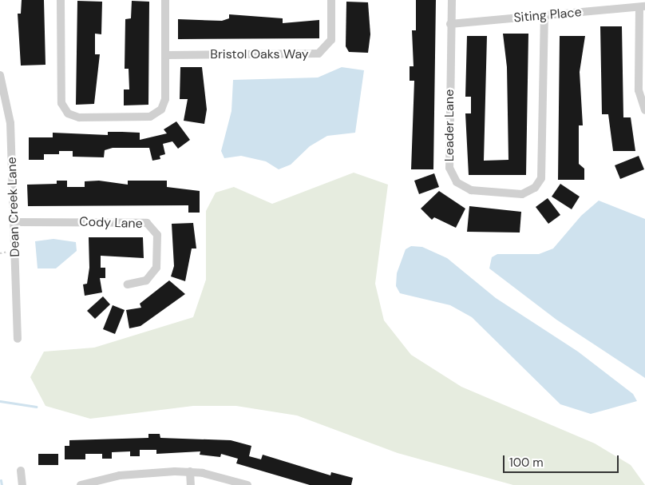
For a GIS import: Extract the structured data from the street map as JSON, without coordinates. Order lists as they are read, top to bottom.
{
  "streets": {
    "street": [
      "Siting Place",
      "Bristol Oaks Way",
      "Leader Lane",
      "Dean Creek Lane",
      "Cody Lane"
    ]
  },
  "crossings": [
    ["Siting Place", "Leader Lane"],
    ["Dean Creek Lane", "Cody Lane"]
  ],
  "scale_bar": "100 m"
}
